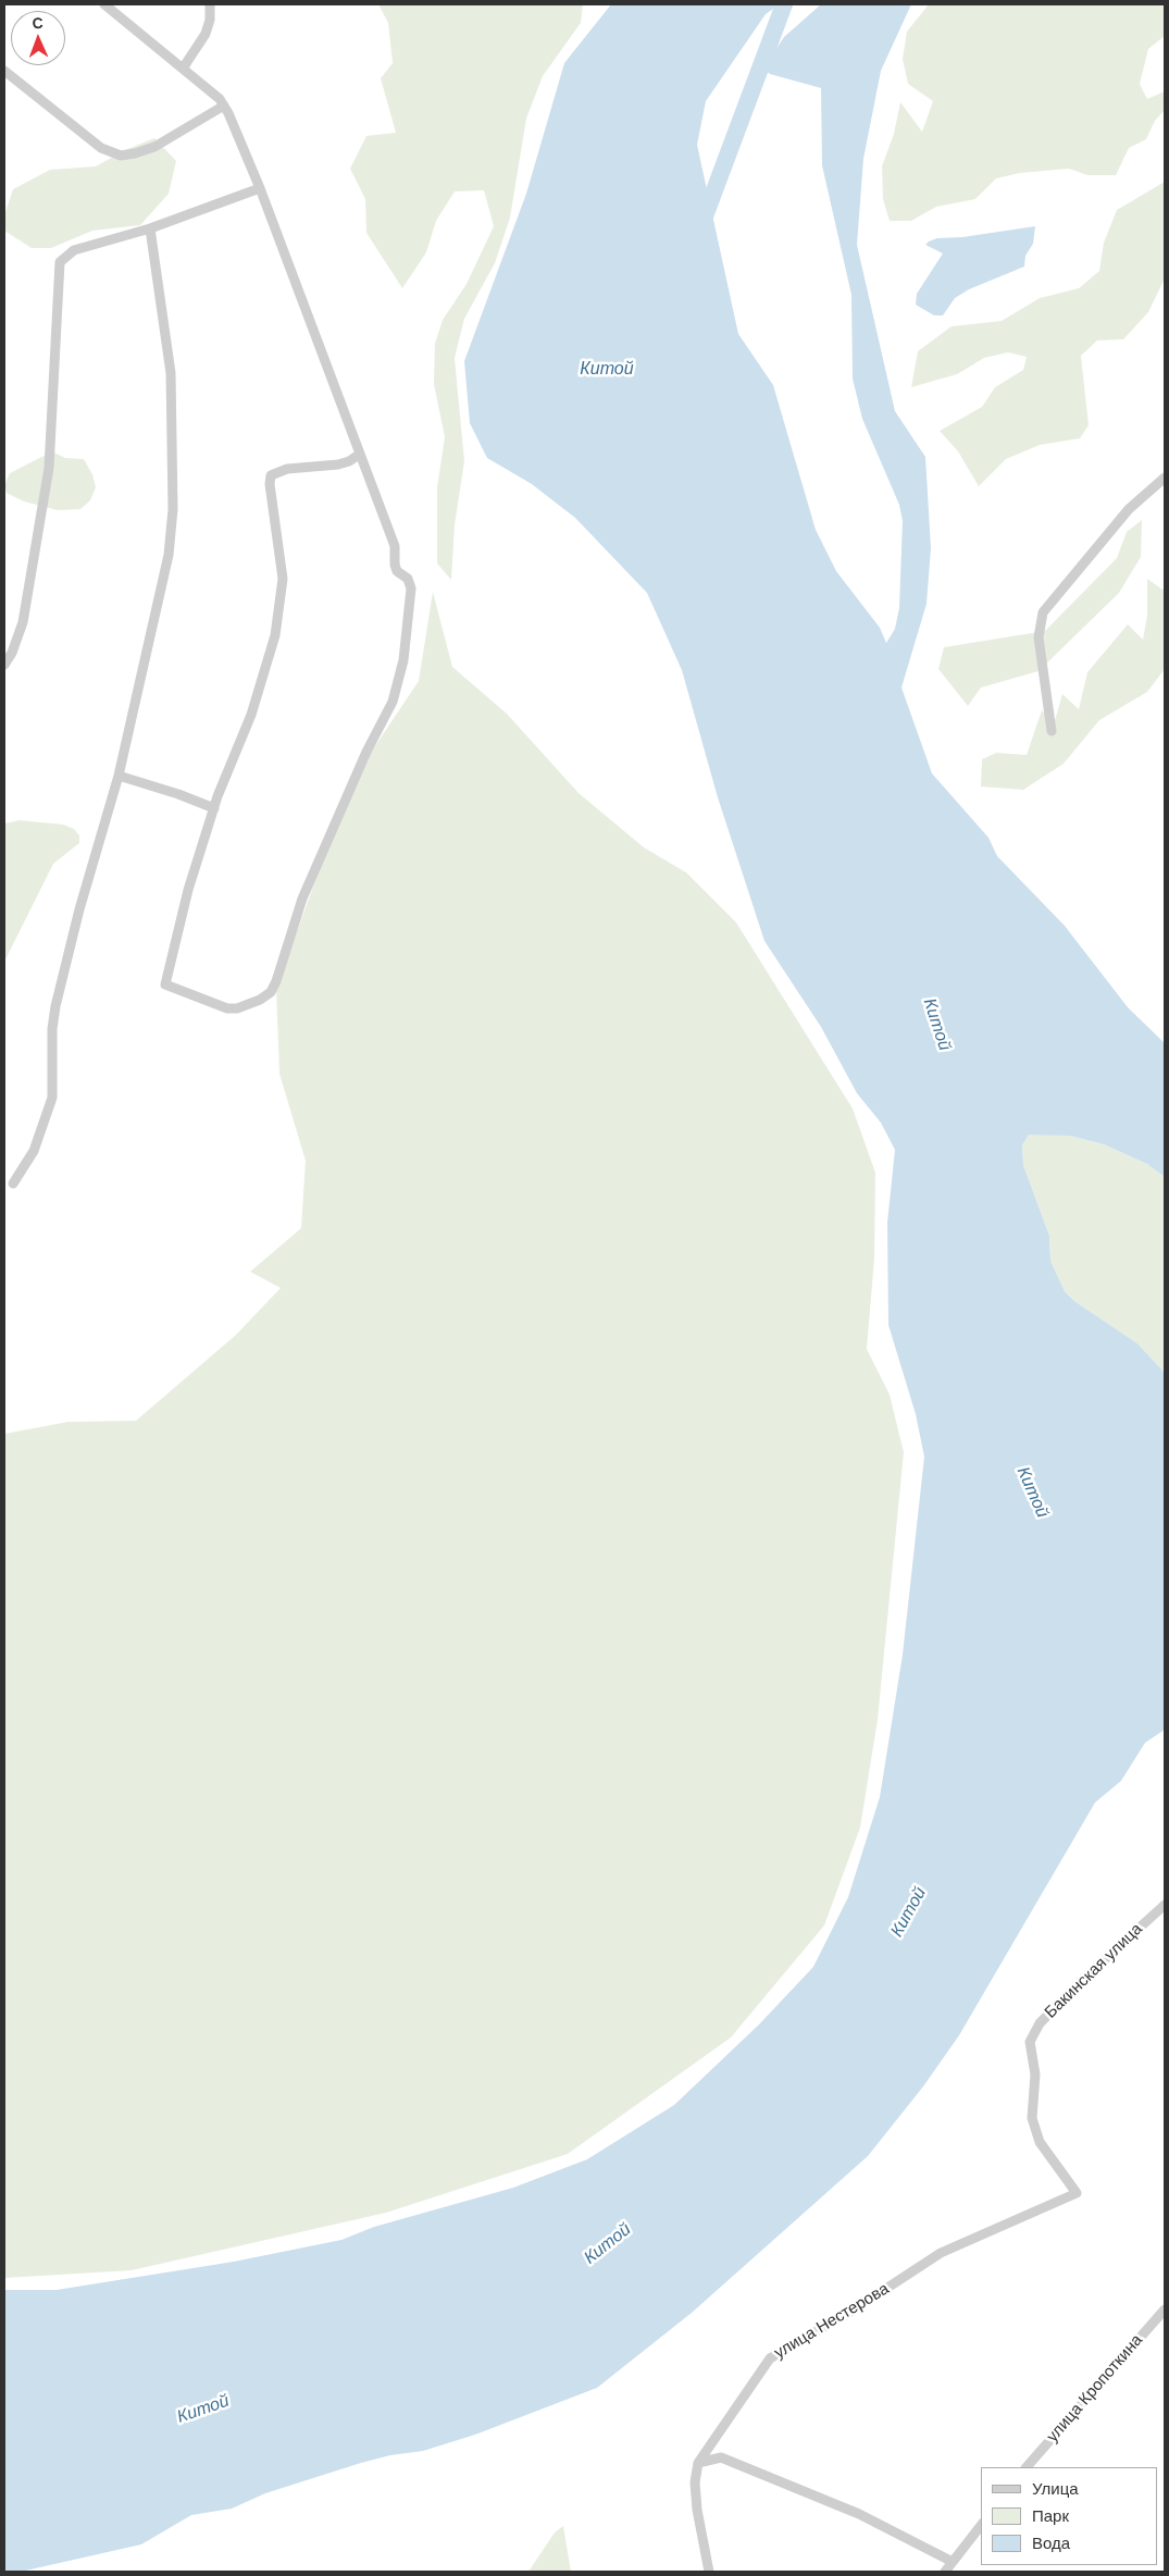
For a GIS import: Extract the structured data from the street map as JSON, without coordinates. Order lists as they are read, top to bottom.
{
  "streets": {
    "street": ["Бакинская улица", "улица Нестерова", "улица Кропоткина"]
  },
  "crossings": [
    ["Бакинская улица", "улица Нестерова"]
  ],
  "water": ["Китой"],
  "legend": ["Улица", "Парк", "Вода"],
  "north": "top"
}
